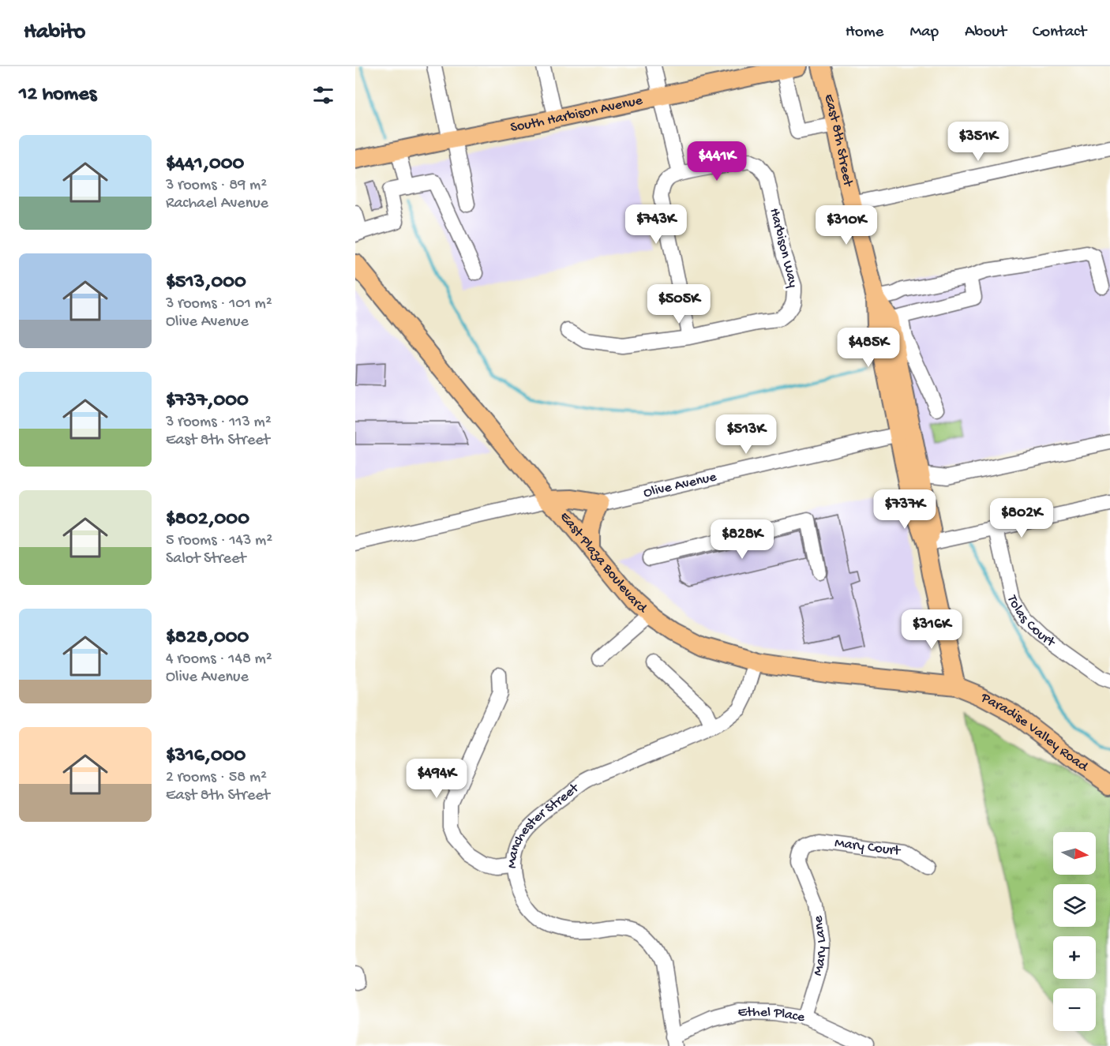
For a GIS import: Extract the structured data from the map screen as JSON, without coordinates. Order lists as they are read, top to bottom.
{
  "streets": {
    "main road": [
      "South Harbison Avenue",
      "East 8th Street",
      "East Plaza Boulevard",
      "Paradise Valley Road"
    ],
    "street": [
      "Harbison Way",
      "Olive Avenue",
      "Tolas Court",
      "Manchester Street",
      "Mary Court",
      "Mary Lane",
      "Ethel Place"
    ]
  },
  "crossings": [
    ["East 8th Street", "Olive Avenue"],
    ["East 8th Street", "East Plaza Boulevard"],
    ["East 8th Street", "Paradise Valley Road"],
    ["East Plaza Boulevard", "Paradise Valley Road"],
    ["East Plaza Boulevard", "Manchester Street"],
    ["Manchester Street", "Ethel Place"],
    ["Mary Court", "Mary Lane"],
    ["Mary Lane", "Ethel Place"]
  ],
  "north": "right",
  "page": {
    "header": "Habito",
    "nav": [
      "Home",
      "Map",
      "About",
      "Contact"
    ],
    "heading": "12 homes",
    "price": [
      "$351K",
      "$441K",
      "$743K",
      "$310K",
      "$505K",
      "$485K",
      "$513K",
      "$737K",
      "$802K",
      "$828K",
      "$316K",
      "$494K"
    ],
    "list": [
      {
        "name": "$441,000",
        "note": "3 rooms · 89 m² · Rachael Avenue"
      },
      {
        "name": "$513,000",
        "note": "3 rooms · 101 m² · Olive Avenue"
      },
      {
        "name": "$737,000",
        "note": "3 rooms · 113 m² · East 8th Street"
      },
      {
        "name": "$802,000",
        "note": "5 rooms · 143 m² · Salot Street"
      },
      {
        "name": "$828,000",
        "note": "4 rooms · 148 m² · Olive Avenue"
      },
      {
        "name": "$316,000",
        "note": "2 rooms · 58 m² · East 8th Street"
      }
    ],
    "map_buttons": ["+", "−"]
  }
}
